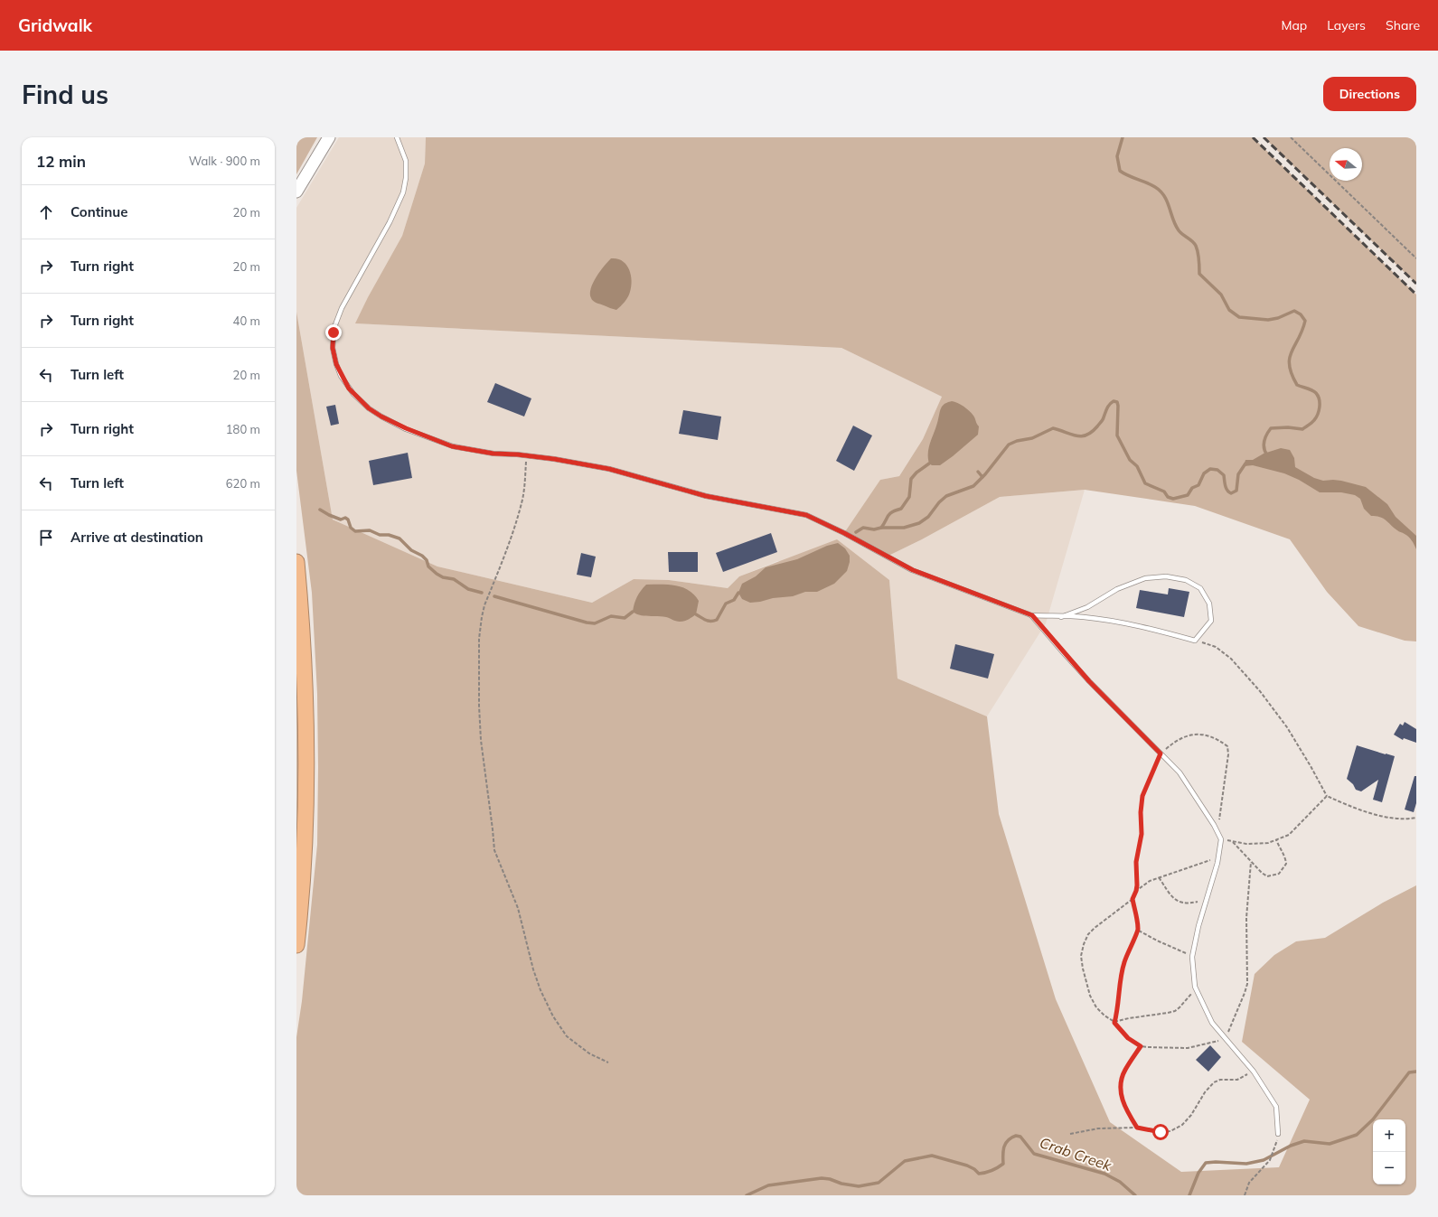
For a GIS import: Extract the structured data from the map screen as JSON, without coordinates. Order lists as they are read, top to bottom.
{
  "water": ["Crab Creek"],
  "north": "left",
  "page": {
    "header": "Gridwalk",
    "nav": ["Map", "Layers", "Share"],
    "buttons": "Directions",
    "title": "Find us",
    "heading": ["12 min", "Walk · 900 m"],
    "list": [
      ["Continue", "20 m"],
      ["Turn right", "20 m"],
      ["Turn right", "40 m"],
      ["Turn left", "20 m"],
      ["Turn right", "180 m"],
      ["Turn left", "620 m"],
      "Arrive at destination"
    ],
    "map_buttons": ["+", "−"]
  }
}
